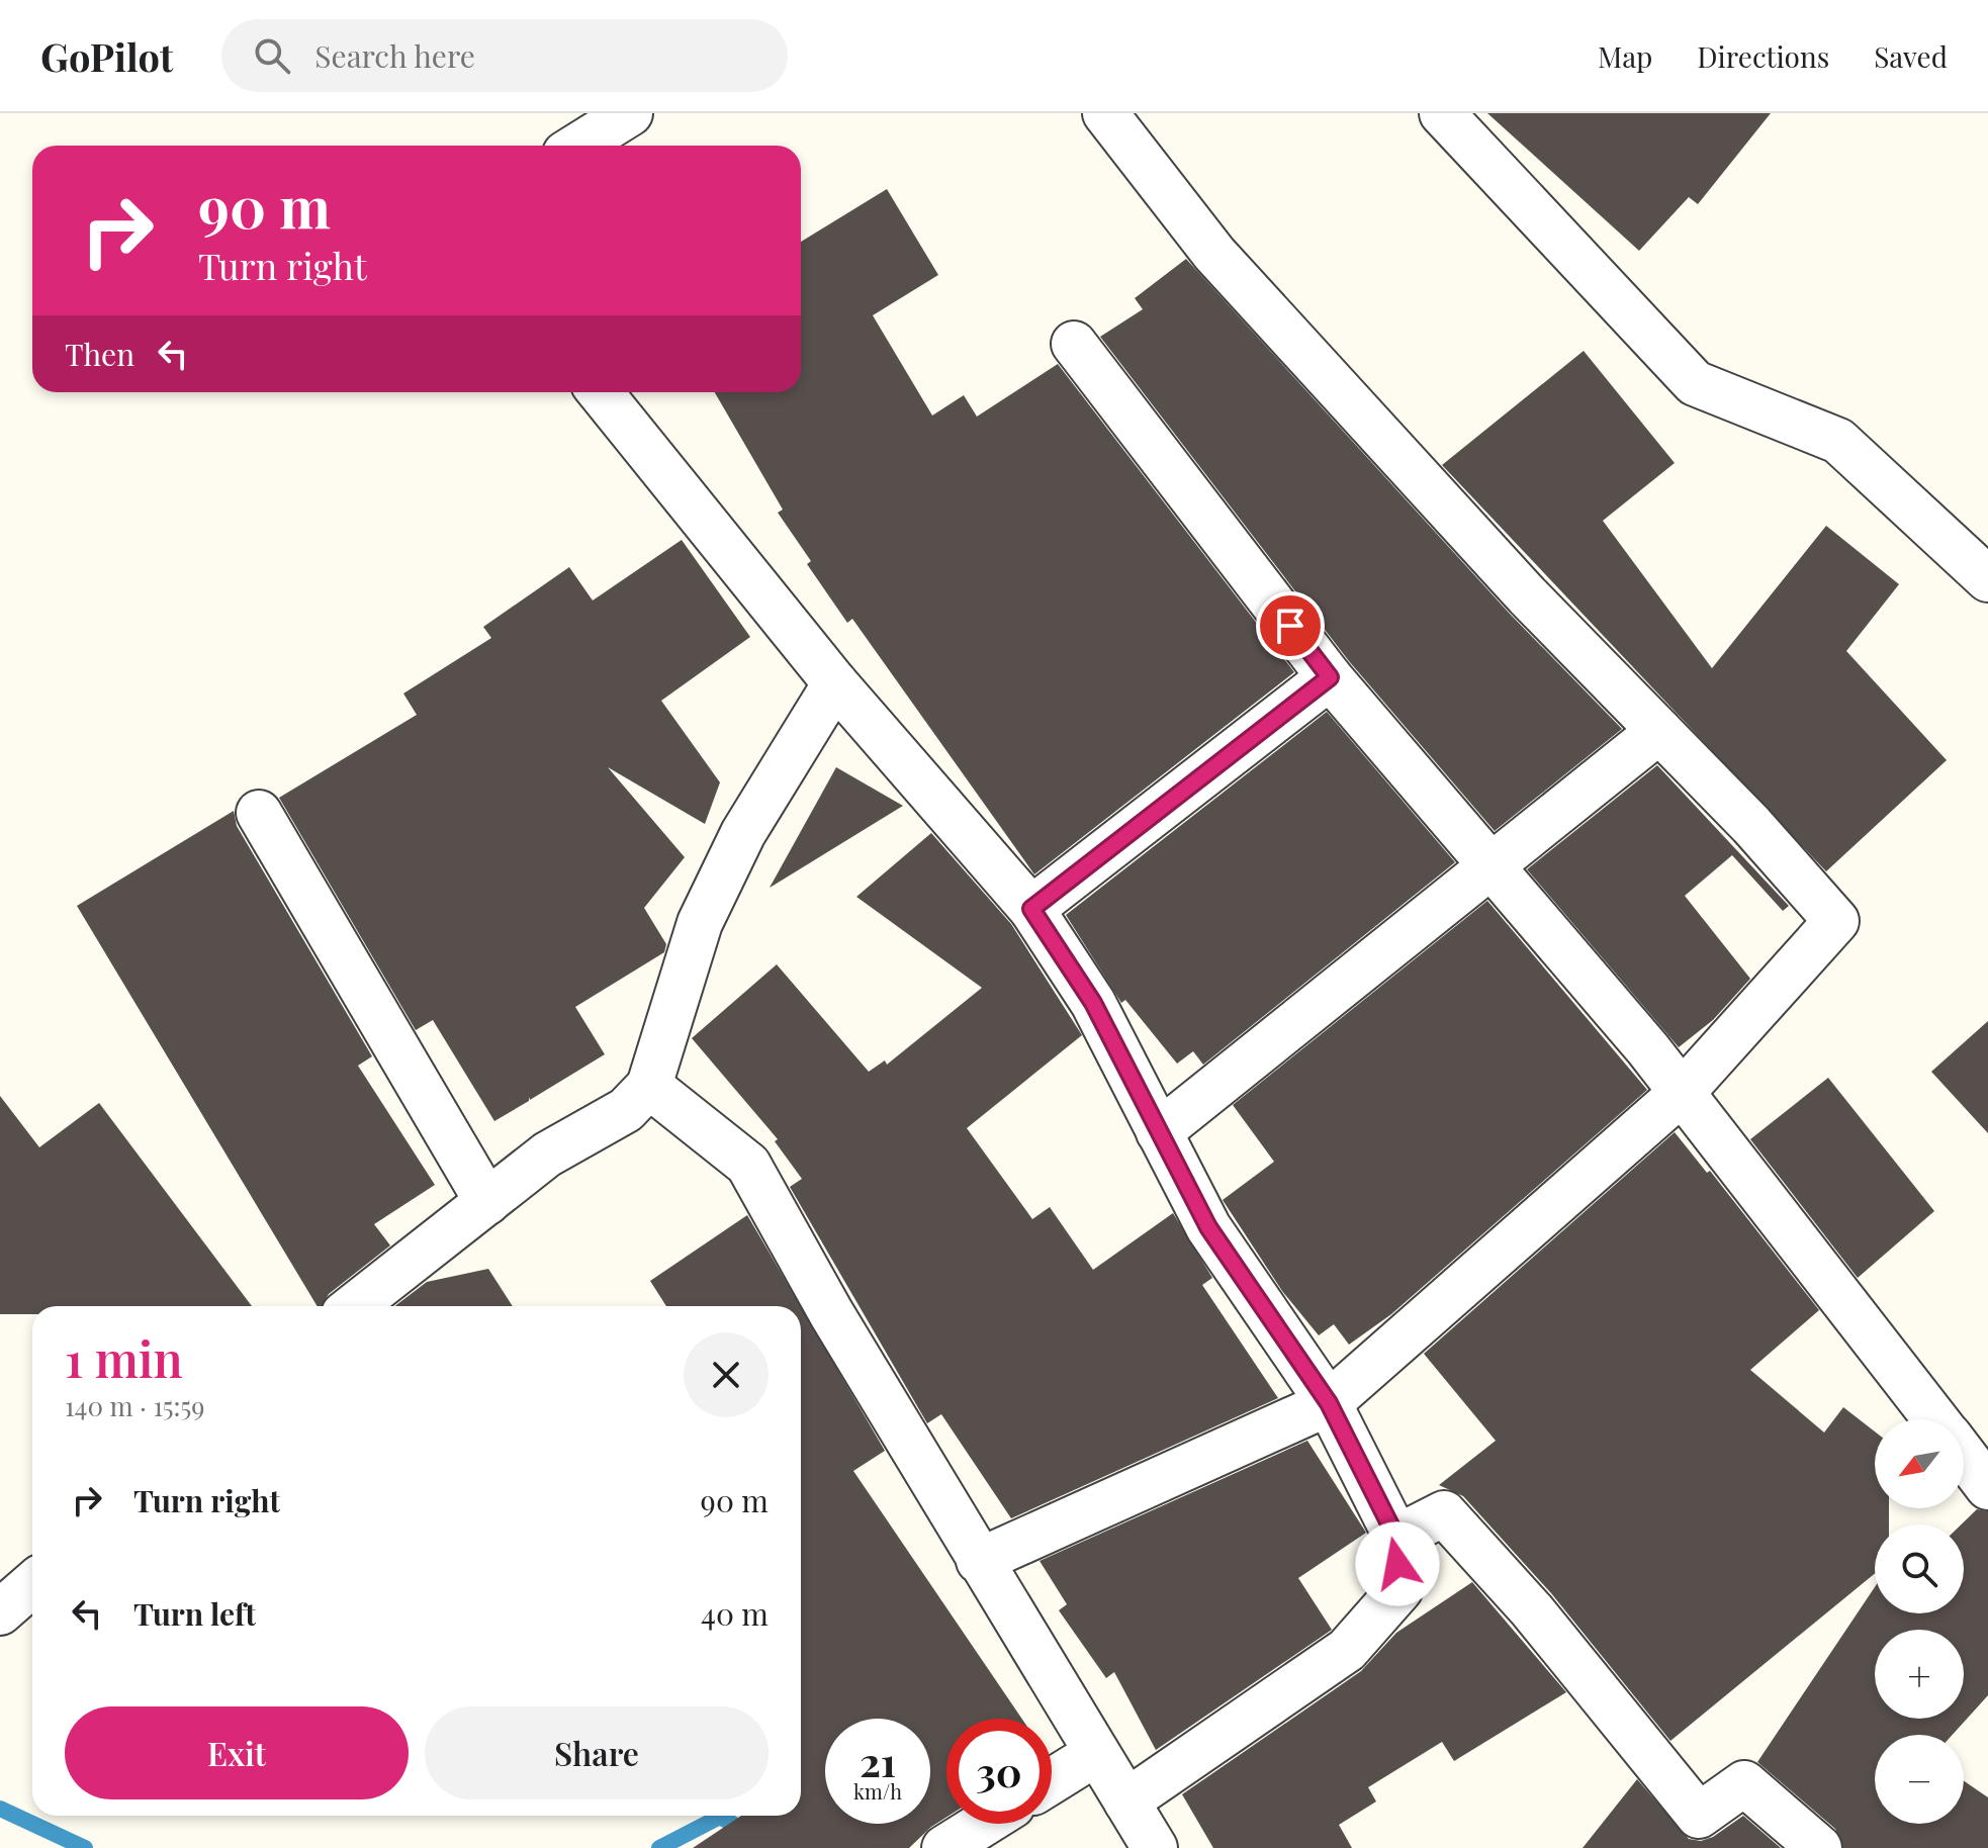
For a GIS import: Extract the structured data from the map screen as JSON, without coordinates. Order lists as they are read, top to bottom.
{
  "north": "bottom left",
  "page": {
    "header": "GoPilot",
    "search": "Search here",
    "nav": ["Map", "Directions", "Saved"],
    "turn": ["90 m", "Turn right"],
    "then": "Then",
    "heading": ["1 min", "140 m · 15:59"],
    "map_buttons": ["+", "−"],
    "list": [
      {
        "name": "Turn right",
        "value": "90 m"
      },
      {
        "name": "Turn left",
        "value": "40 m"
      }
    ],
    "buttons": ["Exit", "Share"],
    "speed": "21 km/h",
    "limit": "30"
  }
}
